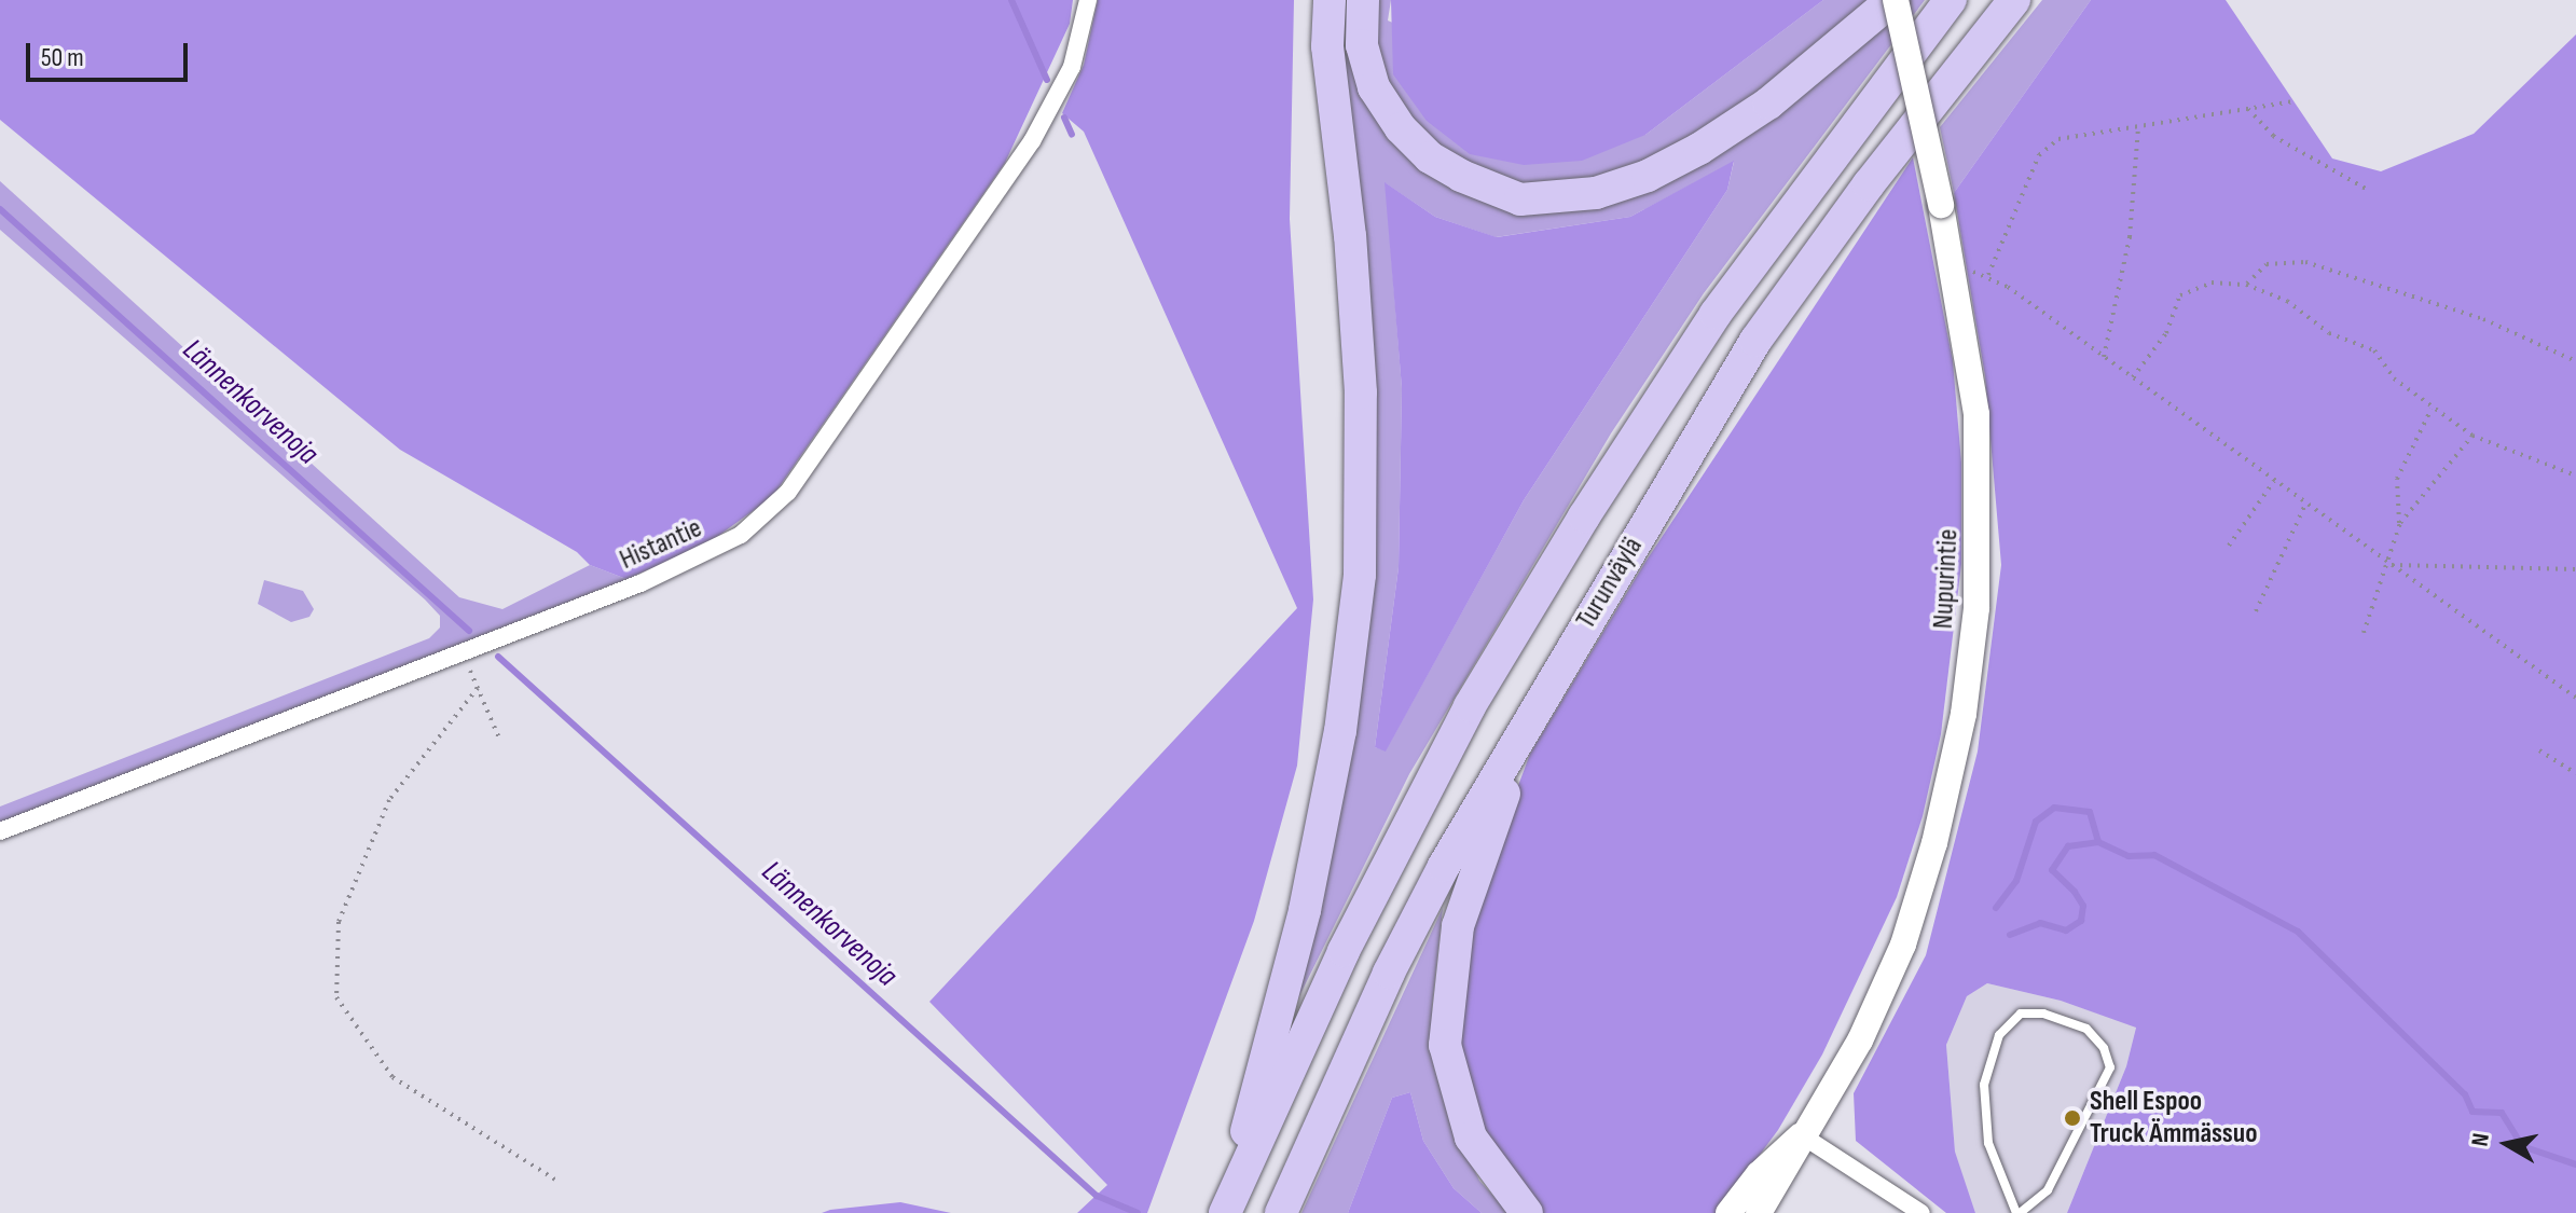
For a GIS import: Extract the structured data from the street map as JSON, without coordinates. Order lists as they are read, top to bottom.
{
  "streets": {
    "highway": ["Turunväylä"],
    "main road": ["Nupurintie"],
    "street": ["Histantie"]
  },
  "water": ["Lännenkorvenoja"],
  "places": ["Shell Espoo Truck Ämmässuo"],
  "scale_bar": "50 m",
  "north": "left"
}
